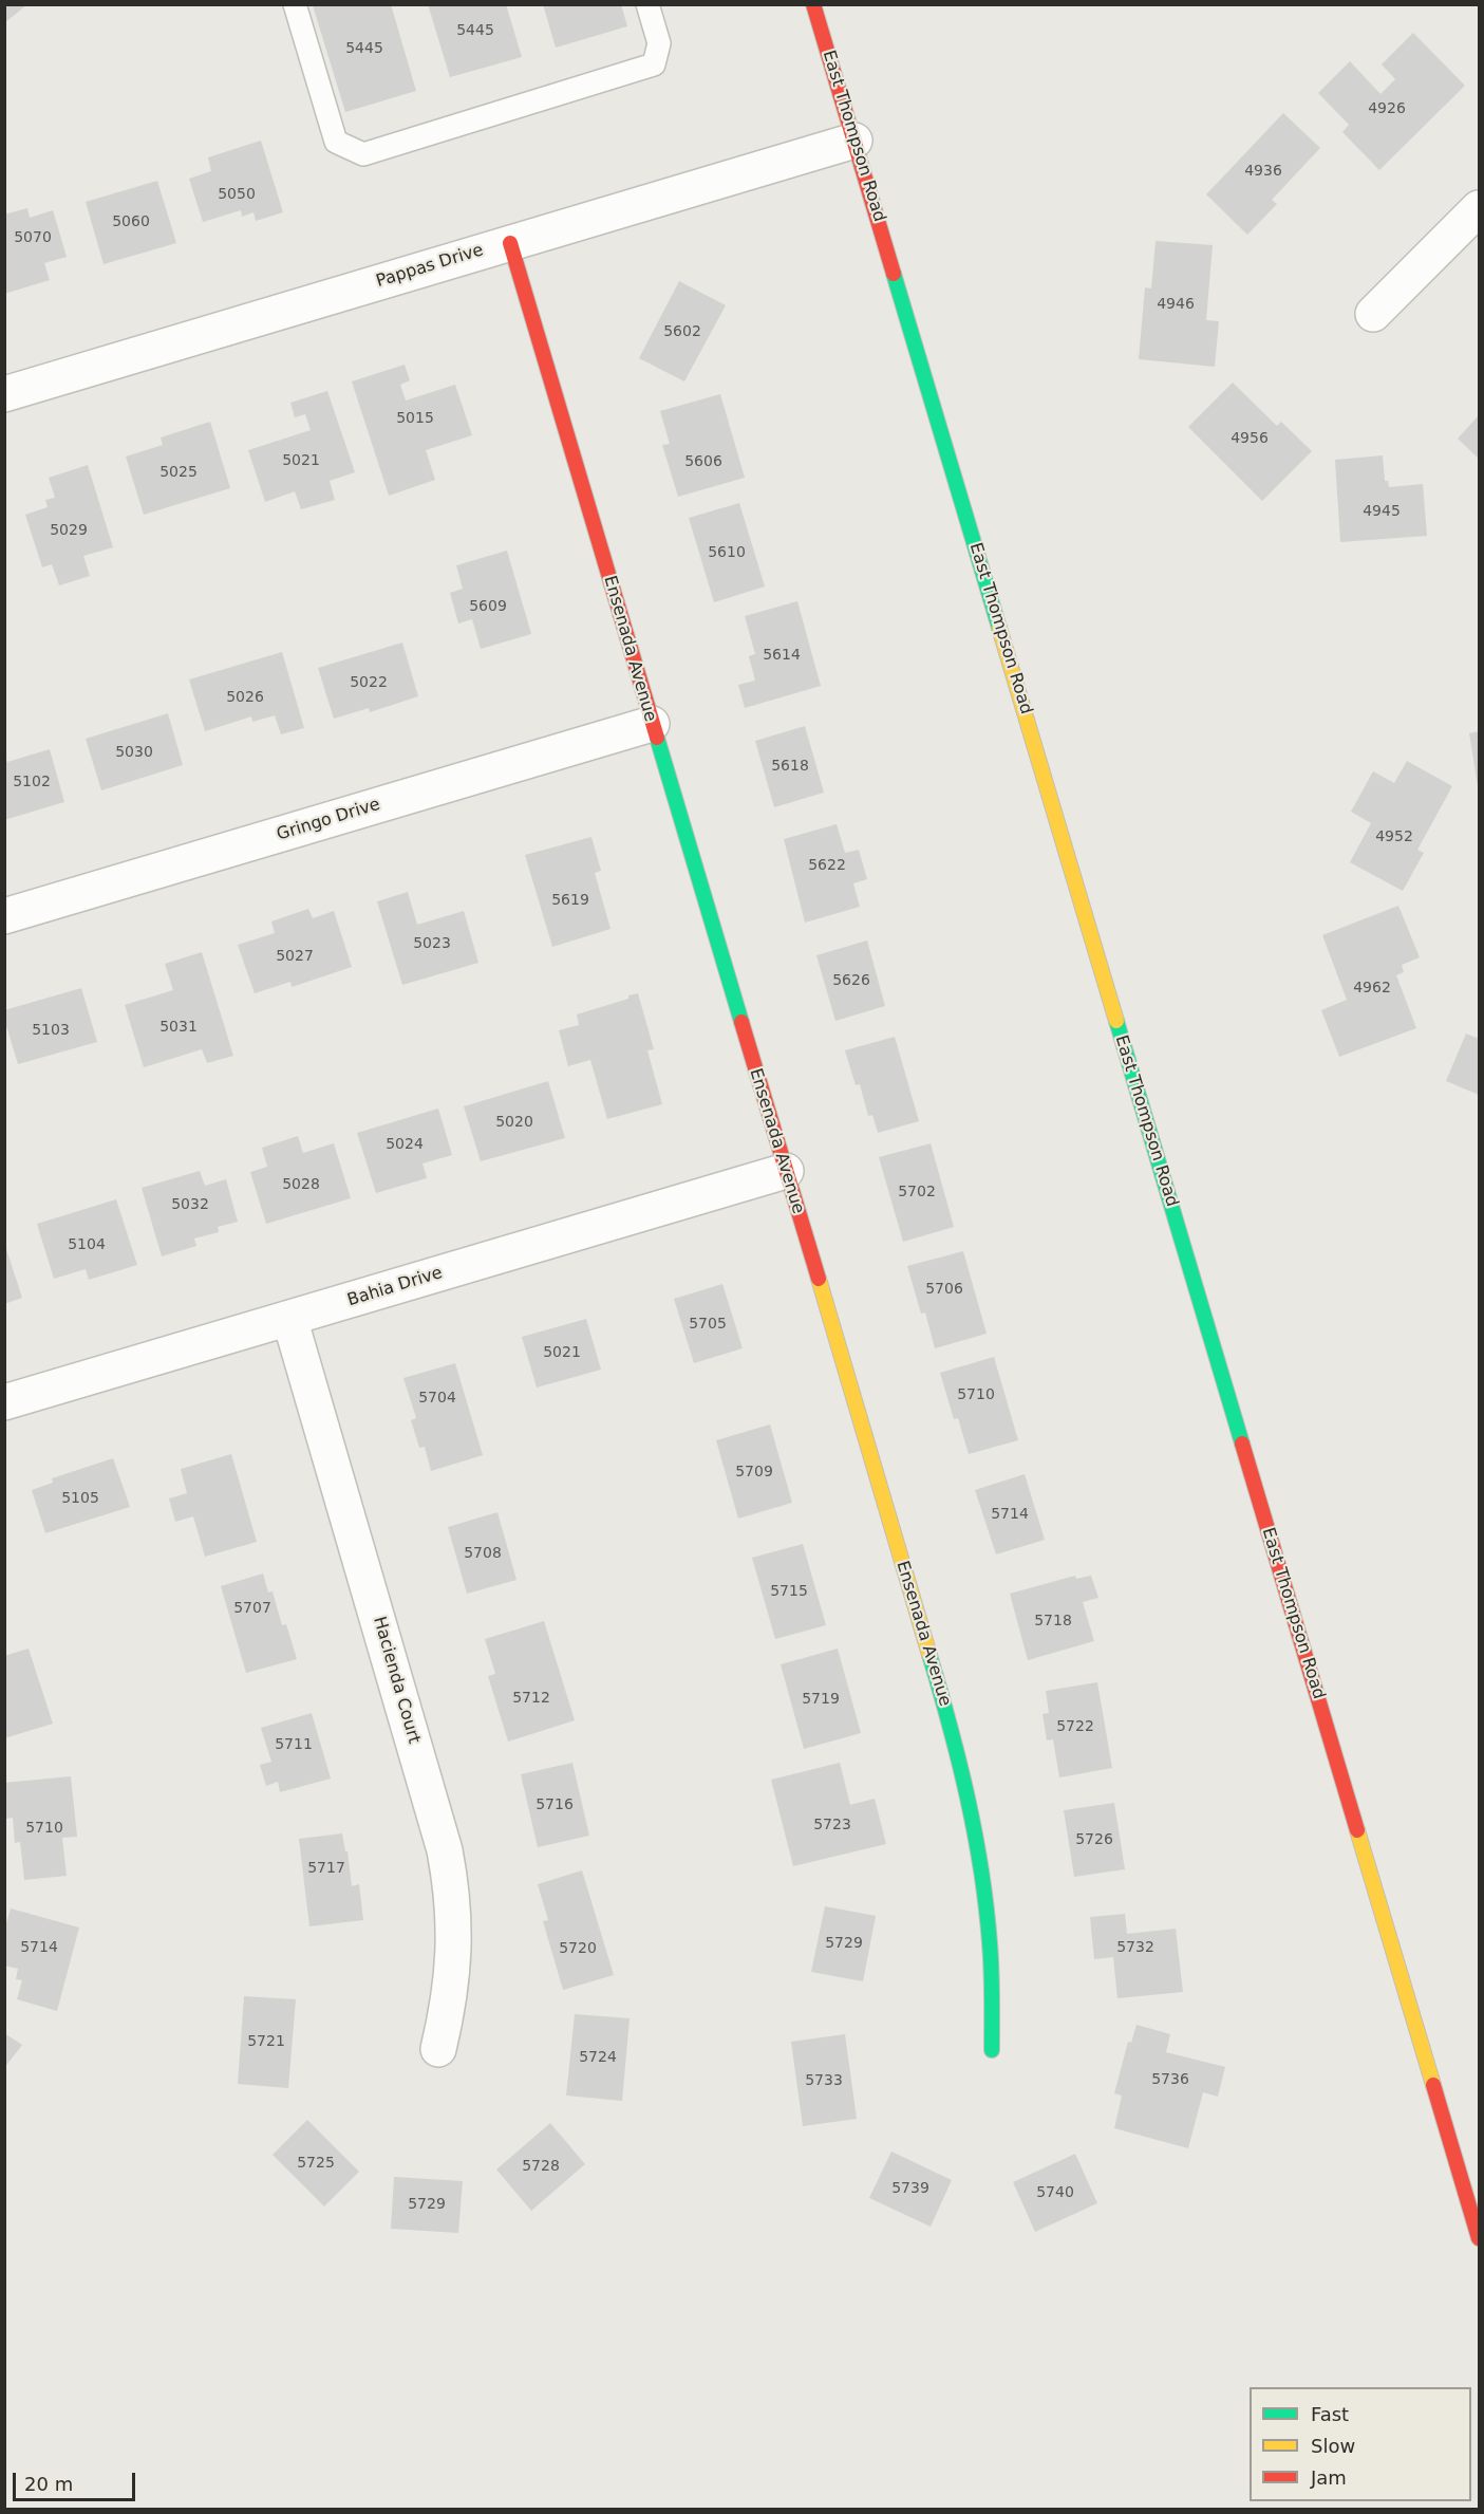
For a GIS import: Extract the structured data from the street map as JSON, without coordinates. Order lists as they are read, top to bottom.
{
  "streets": {
    "main road": ["East Thompson Road", "Ensenada Avenue"],
    "street": [
      "Pappas Drive",
      "Gringo Drive",
      "Bahia Drive",
      "Hacienda Court"
    ]
  },
  "crossings": [
    ["East Thompson Road", "Pappas Drive"],
    ["Pappas Drive", "Ensenada Avenue"],
    ["Ensenada Avenue", "Gringo Drive"],
    ["Ensenada Avenue", "Bahia Drive"],
    ["Bahia Drive", "Hacienda Court"]
  ],
  "house_numbers": [
    "5445",
    "5445",
    "4926",
    "4936",
    "5050",
    "5060",
    "5070",
    "4946",
    "5602",
    "5015",
    "4956",
    "5021",
    "5606",
    "5025",
    "4945",
    "5029",
    "5610",
    "5609",
    "5614",
    "5022",
    "5026",
    "5030",
    "5618",
    "5102",
    "4952",
    "5622",
    "5619",
    "5023",
    "5027",
    "5626",
    "4962",
    "5031",
    "5103",
    "5020",
    "5024",
    "5028",
    "5702",
    "5032",
    "5104",
    "5706",
    "5705",
    "5021",
    "5710",
    "5704",
    "5709",
    "5105",
    "5714",
    "5708",
    "5715",
    "5707",
    "5718",
    "5712",
    "5719",
    "5722",
    "5711",
    "5716",
    "5723",
    "5710",
    "5726",
    "5717",
    "5729",
    "5714",
    "5732",
    "5720",
    "5721",
    "5724",
    "5736",
    "5733",
    "5725",
    "5728",
    "5739",
    "5740",
    "5729"
  ],
  "legend": ["Fast", "Slow", "Jam"],
  "scale_bar": "20 m"
}
